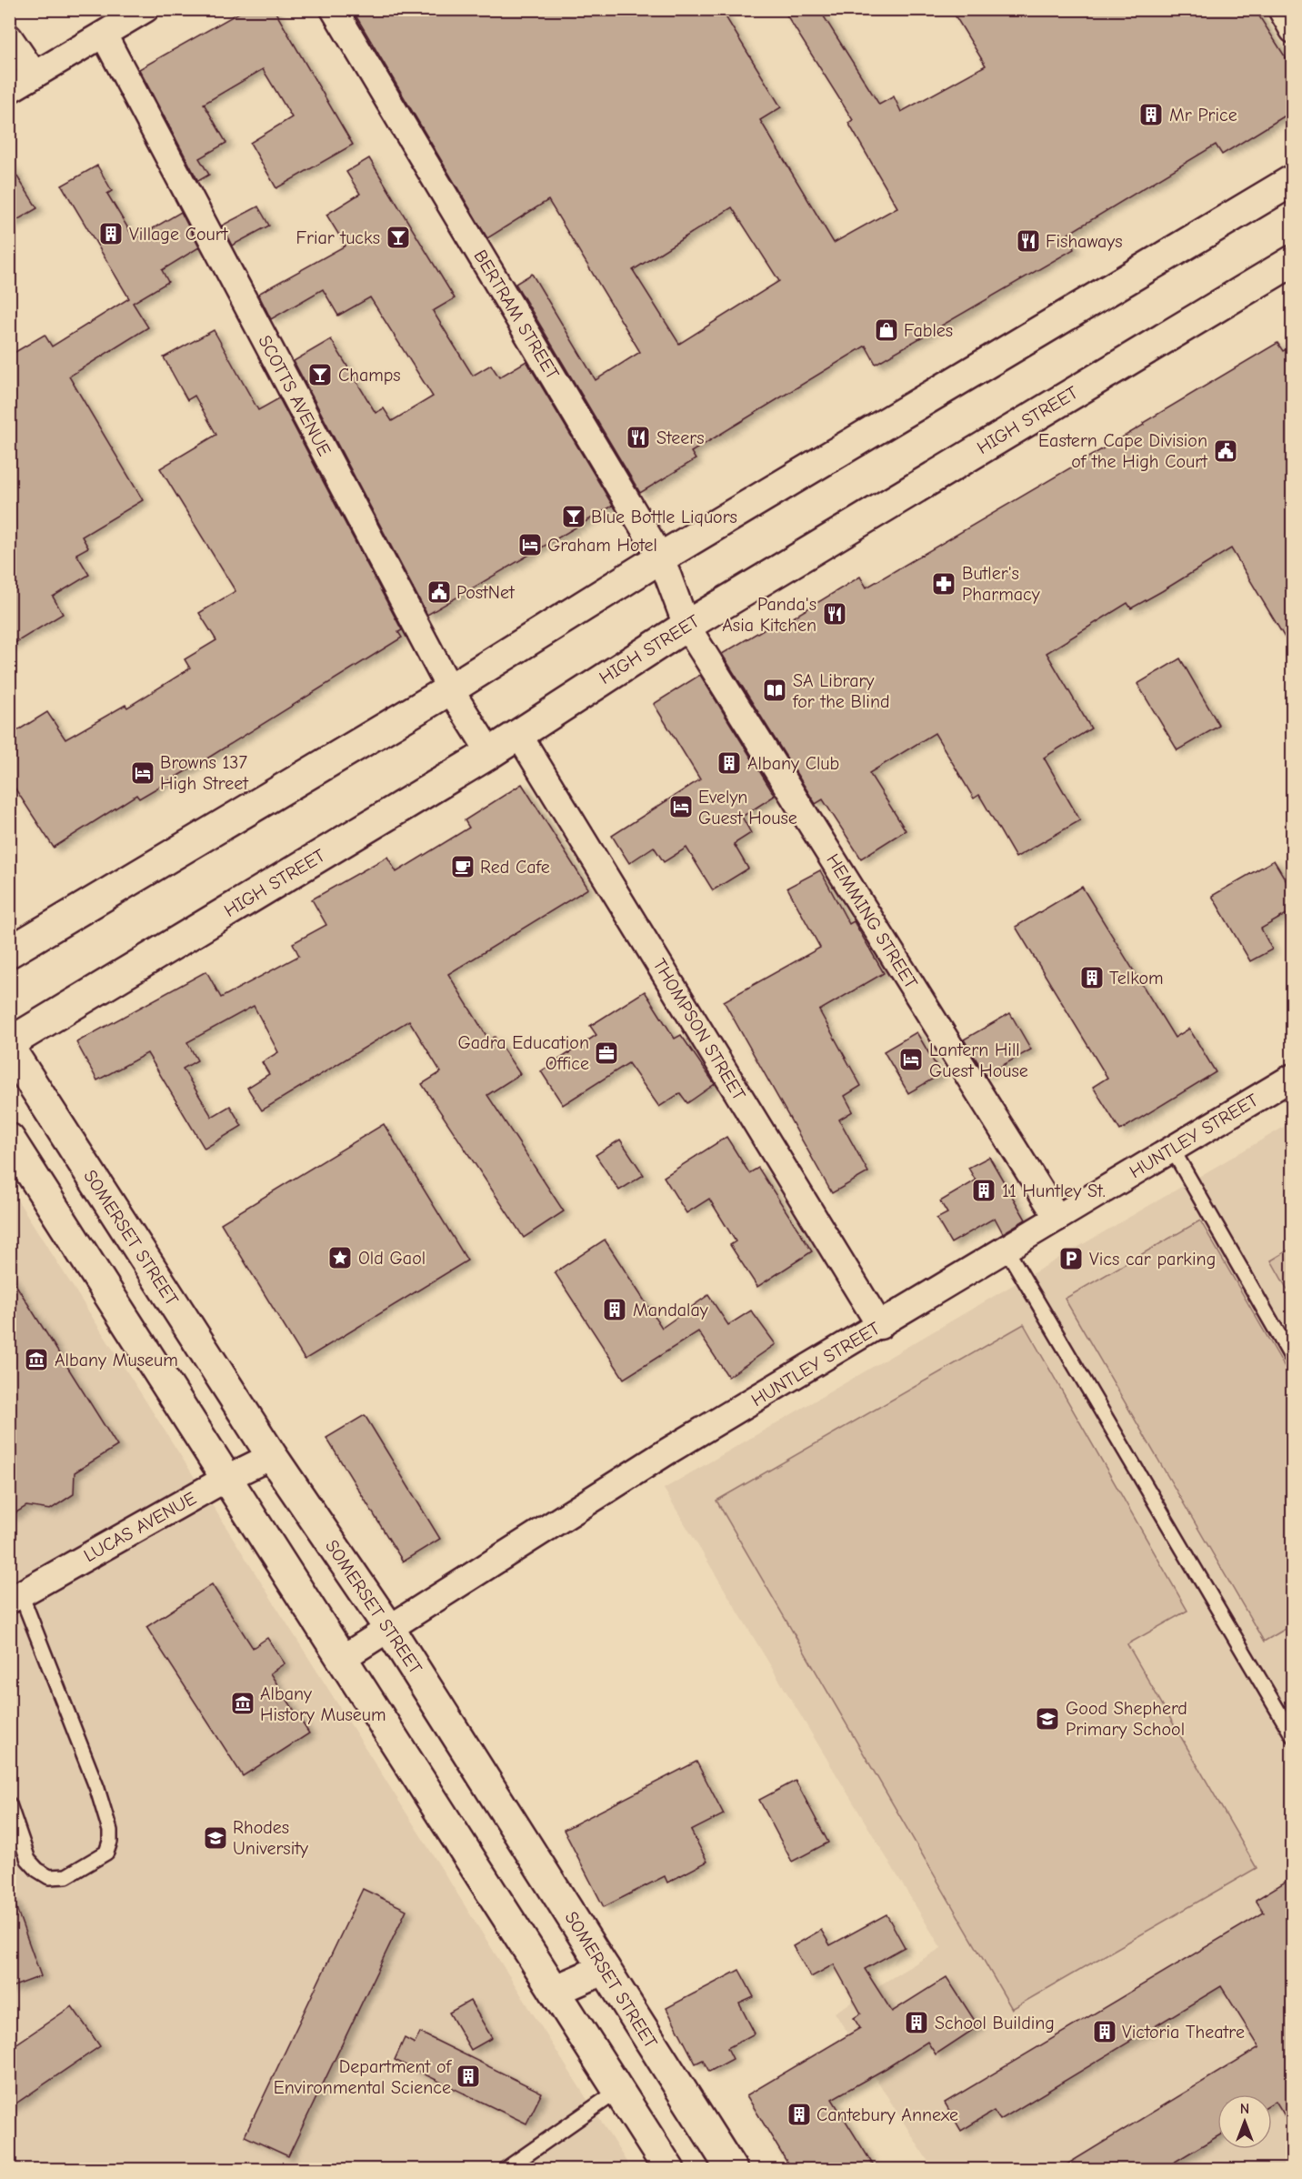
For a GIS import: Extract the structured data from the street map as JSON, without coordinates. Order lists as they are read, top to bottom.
{
  "streets": {
    "street": [
      "BERTRAM STREET",
      "SCOTTS AVENUE",
      "HIGH STREET",
      "HEMMING STREET",
      "THOMPSON STREET",
      "HUNTLEY STREET",
      "SOMERSET STREET",
      "LUCAS AVENUE"
    ]
  },
  "crossings": [
    ["BERTRAM STREET", "HIGH STREET"],
    ["BERTRAM STREET", "HEMMING STREET"],
    ["SCOTTS AVENUE", "HIGH STREET"],
    ["HIGH STREET", "HEMMING STREET"],
    ["HIGH STREET", "THOMPSON STREET"],
    ["HEMMING STREET", "HUNTLEY STREET"],
    ["THOMPSON STREET", "HUNTLEY STREET"],
    ["HUNTLEY STREET", "SOMERSET STREET"],
    ["SOMERSET STREET", "LUCAS AVENUE"]
  ],
  "places": {
    "building": [
      "Mr Price",
      "Village Court",
      "Albany Club",
      "Telkom",
      "11 Huntley St.",
      "Mandalay",
      "School Building",
      "Victoria Theatre",
      "Department of Environmental Science",
      "Cantebury Annexe"
    ],
    "bar": ["Friar tucks", "Champs", "Blue Bottle Liquors"],
    "restaurant": ["Fishaways", "Steers", "Panda's Asia Kitchen"],
    "shop": ["Fables"],
    "public building": ["Eastern Cape Division of the High Court", "PostNet"],
    "hotel": [
      "Graham Hotel",
      "Browns 137 High Street",
      "Evelyn Guest House",
      "Lantern Hill Guest House"
    ],
    "pharmacy": ["Butler's Pharmacy"],
    "library": ["SA Library for the Blind"],
    "cafe": ["Red Cafe"],
    "office": ["Gadra Education Office"],
    "place": ["Old Gaol"],
    "parking": ["Vics car parking"],
    "museum": ["Albany Museum", "Albany History Museum"],
    "school or university": ["Good Shepherd Primary School", "Rhodes University"]
  },
  "north": "top"
}
